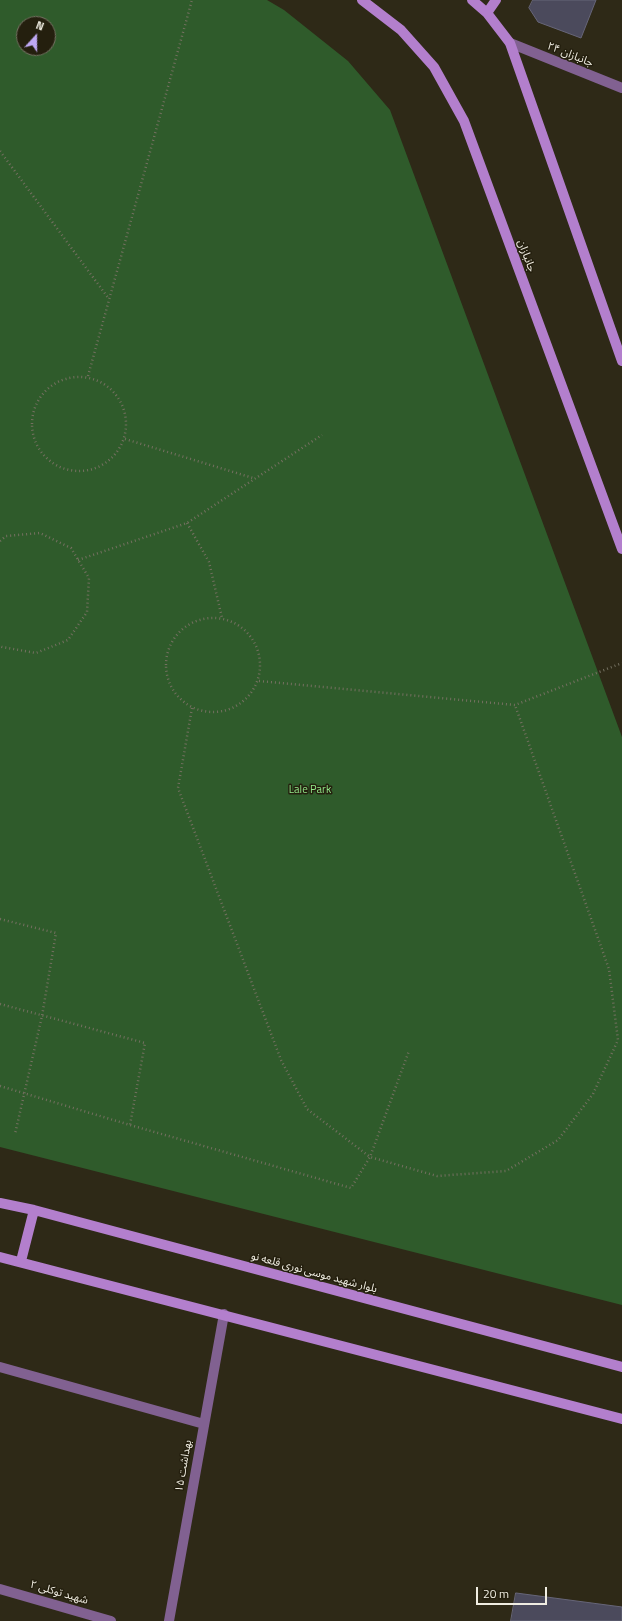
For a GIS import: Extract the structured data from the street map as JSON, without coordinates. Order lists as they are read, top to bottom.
{
  "streets": {
    "main road": ["جانبازان", "بلوار شهید موسی نوری قلعه نو"],
    "street": ["جانبازان ۲۴", "بهداشت ۱۵", "شهید توکلی ۲"]
  },
  "parks": ["Lale Park"],
  "scale_bar": "20 m",
  "north": "top"
}
